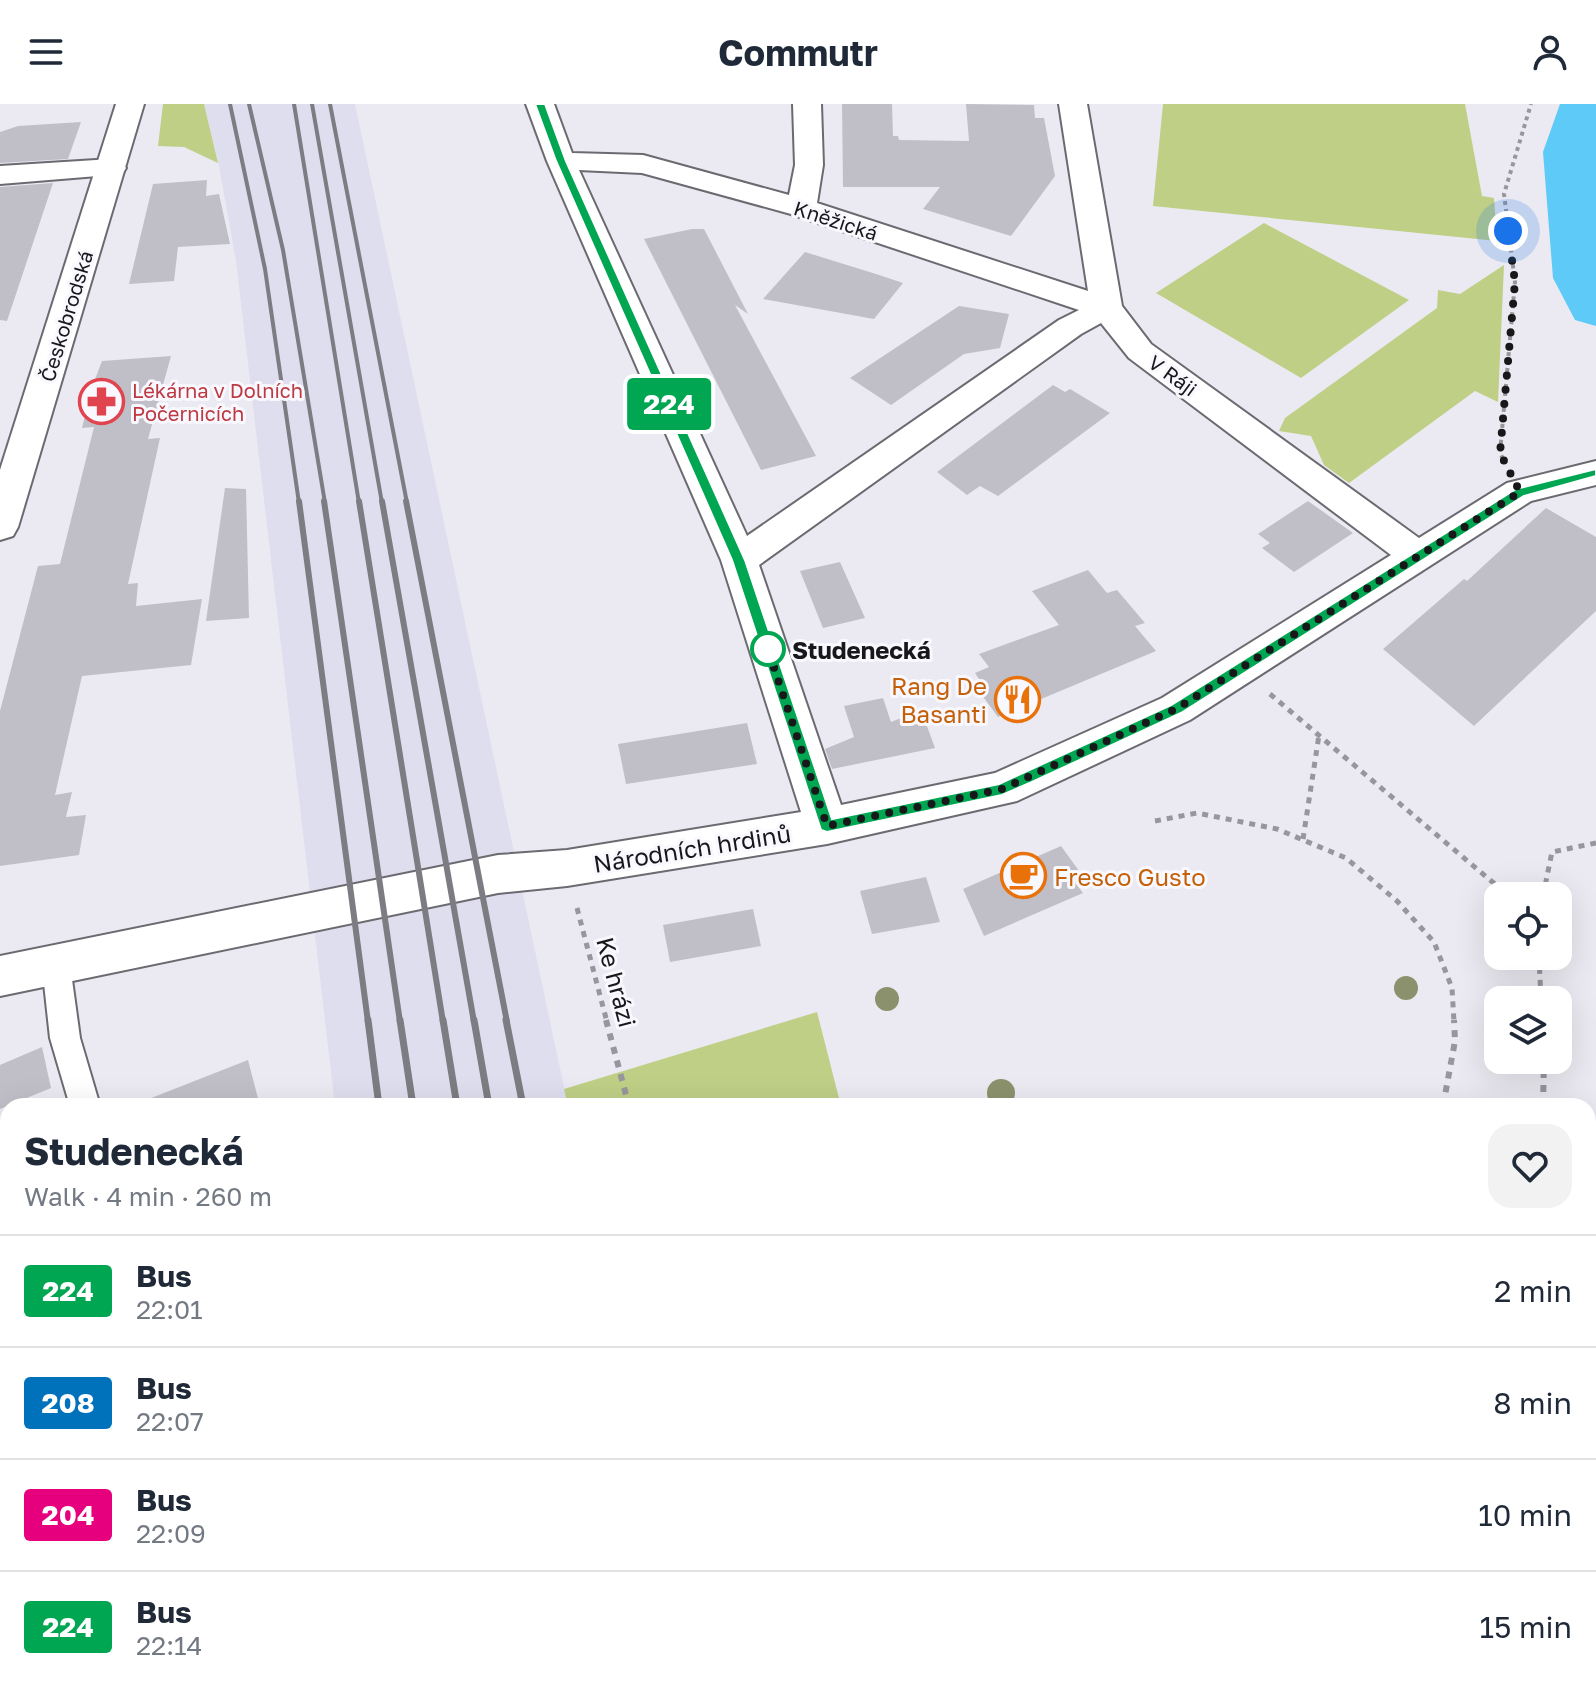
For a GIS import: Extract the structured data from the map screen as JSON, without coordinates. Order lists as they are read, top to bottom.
{
  "streets": {
    "street": [
      "Kněžická",
      "Českobrodská",
      "V Ráji",
      "Národních hrdinů"
    ],
    "path": ["Ke hrázi"]
  },
  "crossings": [
    ["Kněžická", "V Ráji"],
    ["V Ráji", "Národních hrdinů"],
    ["Národních hrdinů", "Ke hrázi"]
  ],
  "places": {
    "pharmacy": ["Lékárna v Dolních Počernicích"],
    "other": ["Studenecká"],
    "restaurant": ["Rang De Basanti"],
    "cafe": ["Fresco Gusto"]
  },
  "lines": ["bus line 224"],
  "page": {
    "header": "Commutr",
    "on_map": "224",
    "heading": ["Studenecká", "Walk · 4 min · 260 m"],
    "list": [
      {
        "mark": "224",
        "name": "Bus",
        "note": "22:01",
        "value": "2 min"
      },
      {
        "mark": "208",
        "name": "Bus",
        "note": "22:07",
        "value": "8 min"
      },
      {
        "mark": "204",
        "name": "Bus",
        "note": "22:09",
        "value": "10 min"
      },
      {
        "mark": "224",
        "name": "Bus",
        "note": "22:14",
        "value": "15 min"
      }
    ]
  }
}
